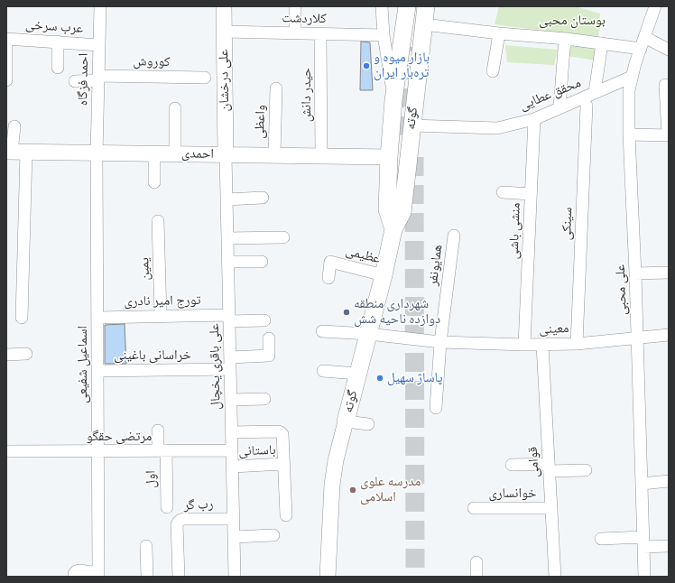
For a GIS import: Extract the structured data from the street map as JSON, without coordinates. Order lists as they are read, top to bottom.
{
  "streets": {
    "main road": ["گوته"],
    "street": [
      "کلاردشت",
      "عرب سرخی",
      "کوروش",
      "احمد فزگاه",
      "علی درخشان",
      "حیدر دانش",
      "محقق عطایی",
      "واعظی",
      "احمدی",
      "سینکی",
      "منشی باشی",
      "عظیمی",
      "همایونفر",
      "یمین",
      "علی محبی",
      "تورج امیر نادری",
      "معینی",
      "خراسانی باغینی",
      "اسماعیل شفیعی",
      "علی باقری یخچال",
      "مرتضی حقگو",
      "باستانی",
      "قوامی",
      "اول",
      "خوانساری",
      "رب گر"
    ]
  },
  "crossings": [
    ["کلاردشت", "علی درخشان"],
    ["کلاردشت", "حیدر دانش"],
    ["عرب سرخی", "احمد فزگاه"],
    ["کوروش", "احمد فزگاه"],
    ["احمد فزگاه", "احمدی"],
    ["احمد فزگاه", "اسماعیل شفیعی"],
    ["علی درخشان", "احمدی"],
    ["علی درخشان", "علی باقری یخچال"],
    ["حیدر دانش", "احمدی"],
    ["محقق عطایی", "گوته"],
    ["محقق عطایی", "منشی باشی"],
    ["محقق عطایی", "علی محبی"],
    ["گوته", "احمدی"],
    ["گوته", "عظیمی"],
    ["گوته", "معینی"],
    ["واعظی", "احمدی"],
    ["احمدی", "اسماعیل شفیعی"],
    ["احمدی", "علی باقری یخچال"],
    ["سینکی", "معینی"],
    ["منشی باشی", "معینی"],
    ["همایونفر", "معینی"],
    ["یمین", "تورج امیر نادری"],
    ["علی محبی", "معینی"],
    ["تورج امیر نادری", "اسماعیل شفیعی"],
    ["تورج امیر نادری", "علی باقری یخچال"],
    ["معینی", "قوامی"],
    ["خراسانی باغینی", "اسماعیل شفیعی"],
    ["خراسانی باغینی", "علی باقری یخچال"],
    ["اسماعیل شفیعی", "مرتضی حقگو"],
    ["علی باقری یخچال", "مرتضی حقگو"],
    ["علی باقری یخچال", "باستانی"],
    ["علی باقری یخچال", "رب گر"],
    ["مرتضی حقگو", "اول"],
    ["قوامی", "خوانساری"]
  ],
  "parks": ["بوستان محبی"],
  "places": [
    "بازار میوه و تره‌بار ایران",
    "شهرداری منطقه دوازده ناحیه شش",
    "پاساژ سهیل",
    "مدرسه علوی اسلامی"
  ]
}
